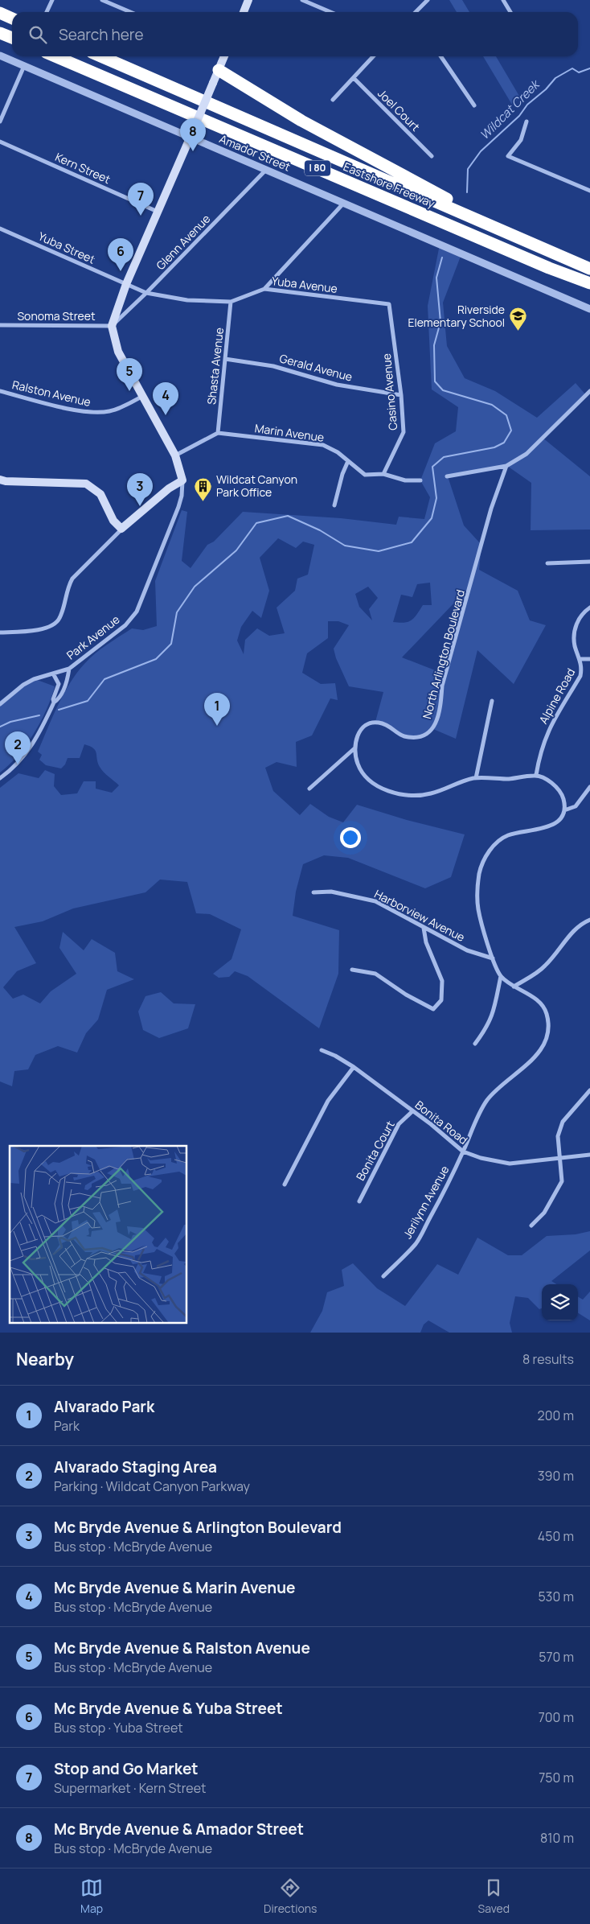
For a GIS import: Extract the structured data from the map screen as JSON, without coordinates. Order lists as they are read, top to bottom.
{
  "streets": {
    "highway": ["I 80", "Eastshore Freeway"],
    "street": [
      "Joel Court",
      "Amador Street",
      "Kern Street",
      "Glenn Avenue",
      "Yuba Street",
      "Yuba Avenue",
      "Sonoma Street",
      "Shasta Avenue",
      "Gerald Avenue",
      "Casino Avenue",
      "Ralston Avenue",
      "Marin Avenue",
      "Park Avenue",
      "North Arlington Boulevard",
      "Alpine Road",
      "Harborview Avenue",
      "Bonita Road",
      "Bonita Court",
      "Jerilynn Avenue"
    ]
  },
  "crossings": [
    ["Amador Street", "Glenn Avenue"],
    ["Glenn Avenue", "Yuba Avenue"],
    ["Glenn Avenue", "Sonoma Street"],
    ["Yuba Street", "Yuba Avenue"],
    ["Yuba Avenue", "Shasta Avenue"],
    ["Yuba Avenue", "Casino Avenue"],
    ["Shasta Avenue", "Gerald Avenue"],
    ["Shasta Avenue", "Marin Avenue"],
    ["Gerald Avenue", "Casino Avenue"],
    ["Casino Avenue", "Marin Avenue"],
    ["Bonita Road", "Bonita Court"],
    ["Bonita Road", "Jerilynn Avenue"]
  ],
  "water": ["Wildcat Creek"],
  "places": {
    "school or university": ["Riverside Elementary School"],
    "building": ["Wildcat Canyon Park Office"]
  },
  "page": {
    "search": "Search here",
    "pins": [
      "8",
      "7",
      "6",
      "5",
      "4",
      "3",
      "1",
      "2"
    ],
    "heading": ["Nearby", "8 results"],
    "list": [
      {
        "mark": "1",
        "name": "Alvarado Park",
        "note": "Park",
        "value": "200 m"
      },
      {
        "mark": "2",
        "name": "Alvarado Staging Area",
        "note": "Parking · Wildcat Canyon Parkway",
        "value": "390 m"
      },
      {
        "mark": "3",
        "name": "Mc Bryde Avenue & Arlington Boulevard",
        "note": "Bus stop · McBryde Avenue",
        "value": "450 m"
      },
      {
        "mark": "4",
        "name": "Mc Bryde Avenue & Marin Avenue",
        "note": "Bus stop · McBryde Avenue",
        "value": "530 m"
      },
      {
        "mark": "5",
        "name": "Mc Bryde Avenue & Ralston Avenue",
        "note": "Bus stop · McBryde Avenue",
        "value": "570 m"
      },
      {
        "mark": "6",
        "name": "Mc Bryde Avenue & Yuba Street",
        "note": "Bus stop · Yuba Street",
        "value": "700 m"
      },
      {
        "mark": "7",
        "name": "Stop and Go Market",
        "note": "Supermarket · Kern Street",
        "value": "750 m"
      },
      {
        "mark": "8",
        "name": "Mc Bryde Avenue & Amador Street",
        "note": "Bus stop · McBryde Avenue",
        "value": "810 m"
      }
    ],
    "nav": ["Map", "Directions", "Saved"]
  }
}
